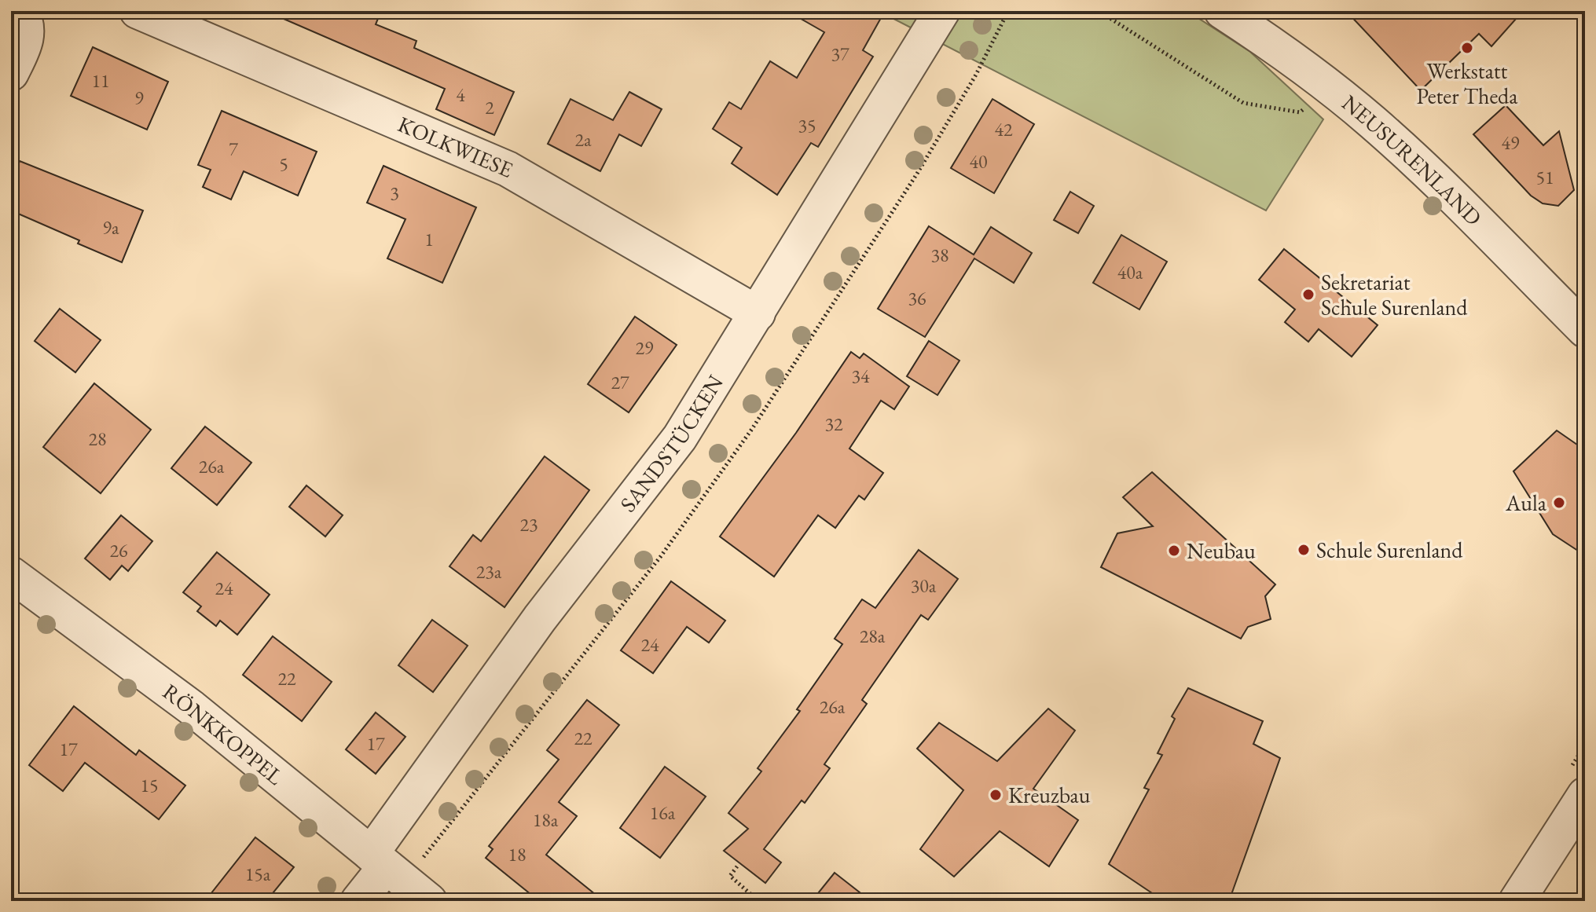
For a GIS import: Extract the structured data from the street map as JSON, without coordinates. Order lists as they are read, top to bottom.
{
  "streets": {
    "street": [
      "KOLKWIESE",
      "NEUSURENLAND",
      "SANDSTÜCKEN",
      "RÖNKKOPPEL"
    ]
  },
  "crossings": [
    ["KOLKWIESE", "SANDSTÜCKEN"],
    ["SANDSTÜCKEN", "RÖNKKOPPEL"]
  ],
  "places": [
    "Werkstatt Peter Theda",
    "Sekretariat Schule Surenland",
    "Aula",
    "Schule Surenland",
    "Neubau",
    "Kreuzbau"
  ],
  "house_numbers": [
    "37",
    "11",
    "4",
    "9",
    "2",
    "35",
    "42",
    "2a",
    "49",
    "7",
    "40",
    "5",
    "51",
    "3",
    "9a",
    "1",
    "38",
    "40a",
    "36",
    "29",
    "34",
    "27",
    "32",
    "28",
    "26a",
    "23",
    "26",
    "23a",
    "30a",
    "24",
    "28a",
    "24",
    "22",
    "26a",
    "22",
    "17",
    "17",
    "15",
    "16a",
    "18a",
    "18",
    "15a"
  ]
}
